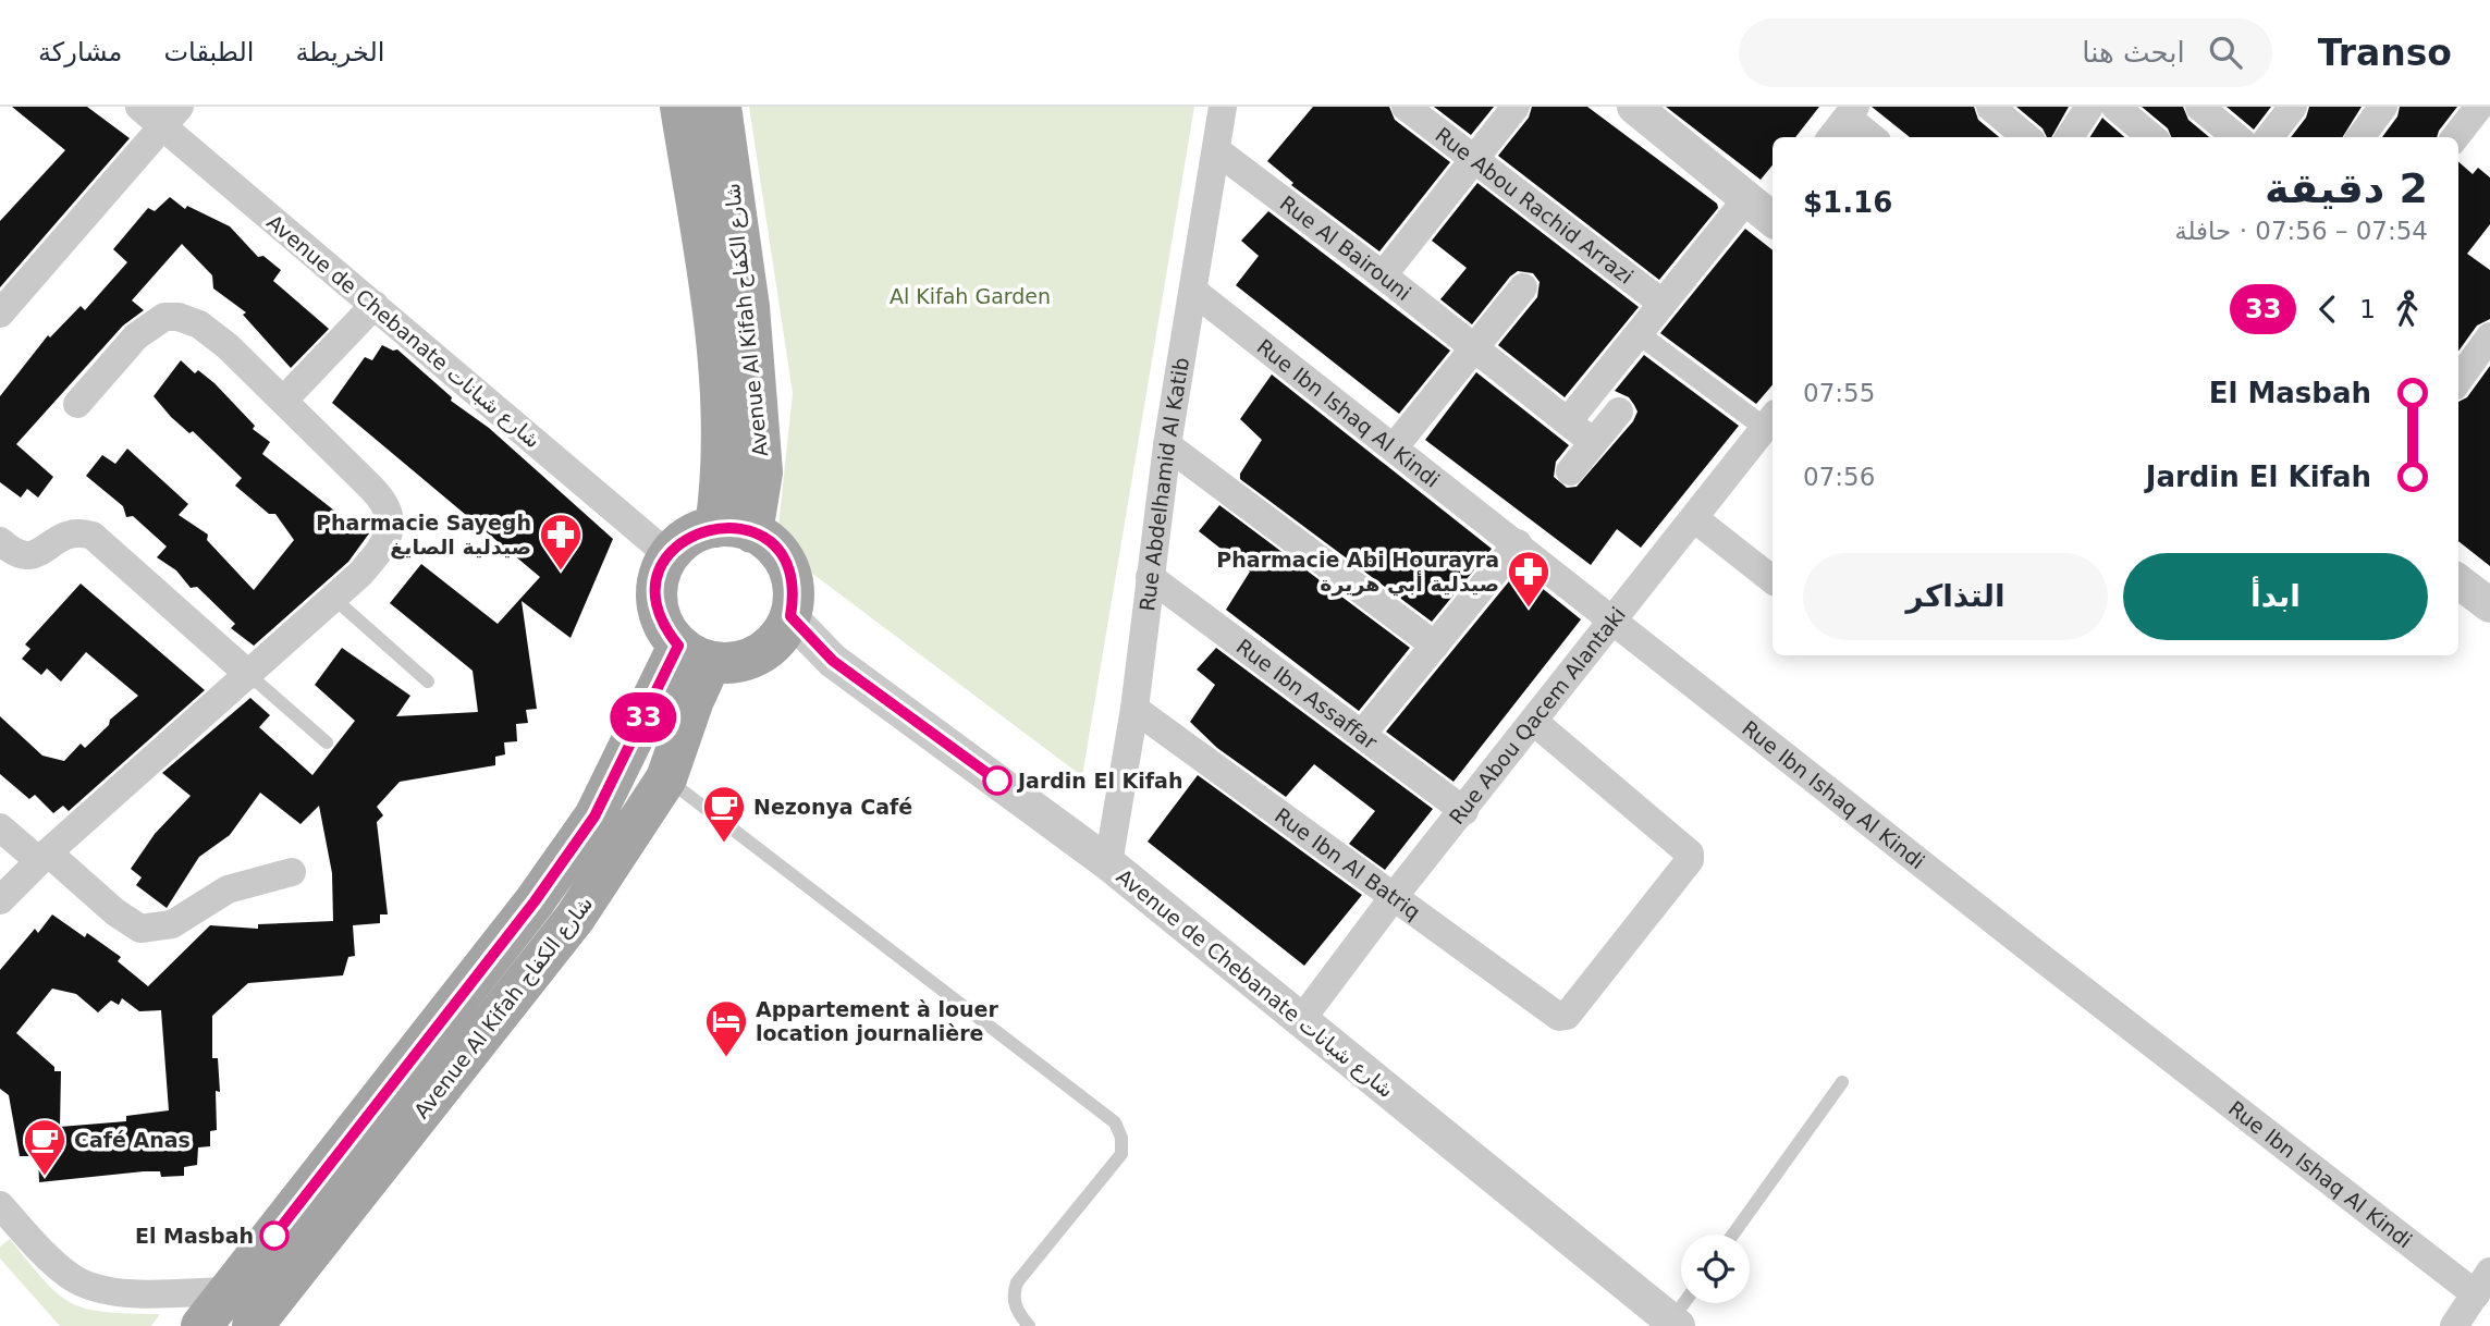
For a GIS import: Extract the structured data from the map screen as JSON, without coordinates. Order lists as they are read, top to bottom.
{
  "streets": {
    "main road": ["Avenue Al Kifah شارع الكفاح"],
    "street": [
      "Rue Abou Rachid Arrazi",
      "Rue Al Bairouni",
      "Avenue de Chebanate شارع شبانات",
      "Rue Ibn Ishaq Al Kindi",
      "Rue Abdelhamid Al Katib",
      "Rue Ibn Assaffar",
      "Rue Abou Qacem Alantaki",
      "Rue Ibn Al Batriq"
    ]
  },
  "crossings": [
    ["Rue Al Bairouni", "Rue Abdelhamid Al Katib"],
    ["Avenue Al Kifah شارع الكفاح", "Avenue de Chebanate شارع شبانات"],
    ["Avenue de Chebanate شارع شبانات", "Rue Abdelhamid Al Katib"],
    ["Avenue de Chebanate شارع شبانات", "Rue Abou Qacem Alantaki"],
    ["Rue Ibn Ishaq Al Kindi", "Rue Abdelhamid Al Katib"],
    ["Rue Ibn Ishaq Al Kindi", "Rue Abou Qacem Alantaki"],
    ["Rue Abdelhamid Al Katib", "Rue Ibn Assaffar"],
    ["Rue Abdelhamid Al Katib", "Rue Ibn Al Batriq"],
    ["Rue Ibn Assaffar", "Rue Abou Qacem Alantaki"],
    ["Rue Abou Qacem Alantaki", "Rue Ibn Al Batriq"]
  ],
  "parks": ["Al Kifah Garden"],
  "places": {
    "pharmacy": ["Pharmacie Sayegh صيدلية الصايغ", "Pharmacie Abi Hourayra صيدلية أبي هريرة"],
    "other": ["Jardin El Kifah", "El Masbah"],
    "cafe": ["Nezonya Café", "Café Anas"],
    "hotel": ["Appartement à louer location journalière"]
  },
  "lines": ["bus line 33"],
  "page": {
    "header": "Transo",
    "search": "ابحث هنا",
    "nav": ["الخريطة", "الطبقات", "مشاركة"],
    "on_map": "33",
    "heading": ["2 دقيقة", "07:54 – 07:56 · حافلة", "$1.16"],
    "legs": ["1", "33"],
    "list": [
      {
        "name": "El Masbah",
        "value": "07:55"
      },
      {
        "name": "Jardin El Kifah",
        "value": "07:56"
      }
    ],
    "buttons": ["ابدأ", "التذاكر"]
  }
}
